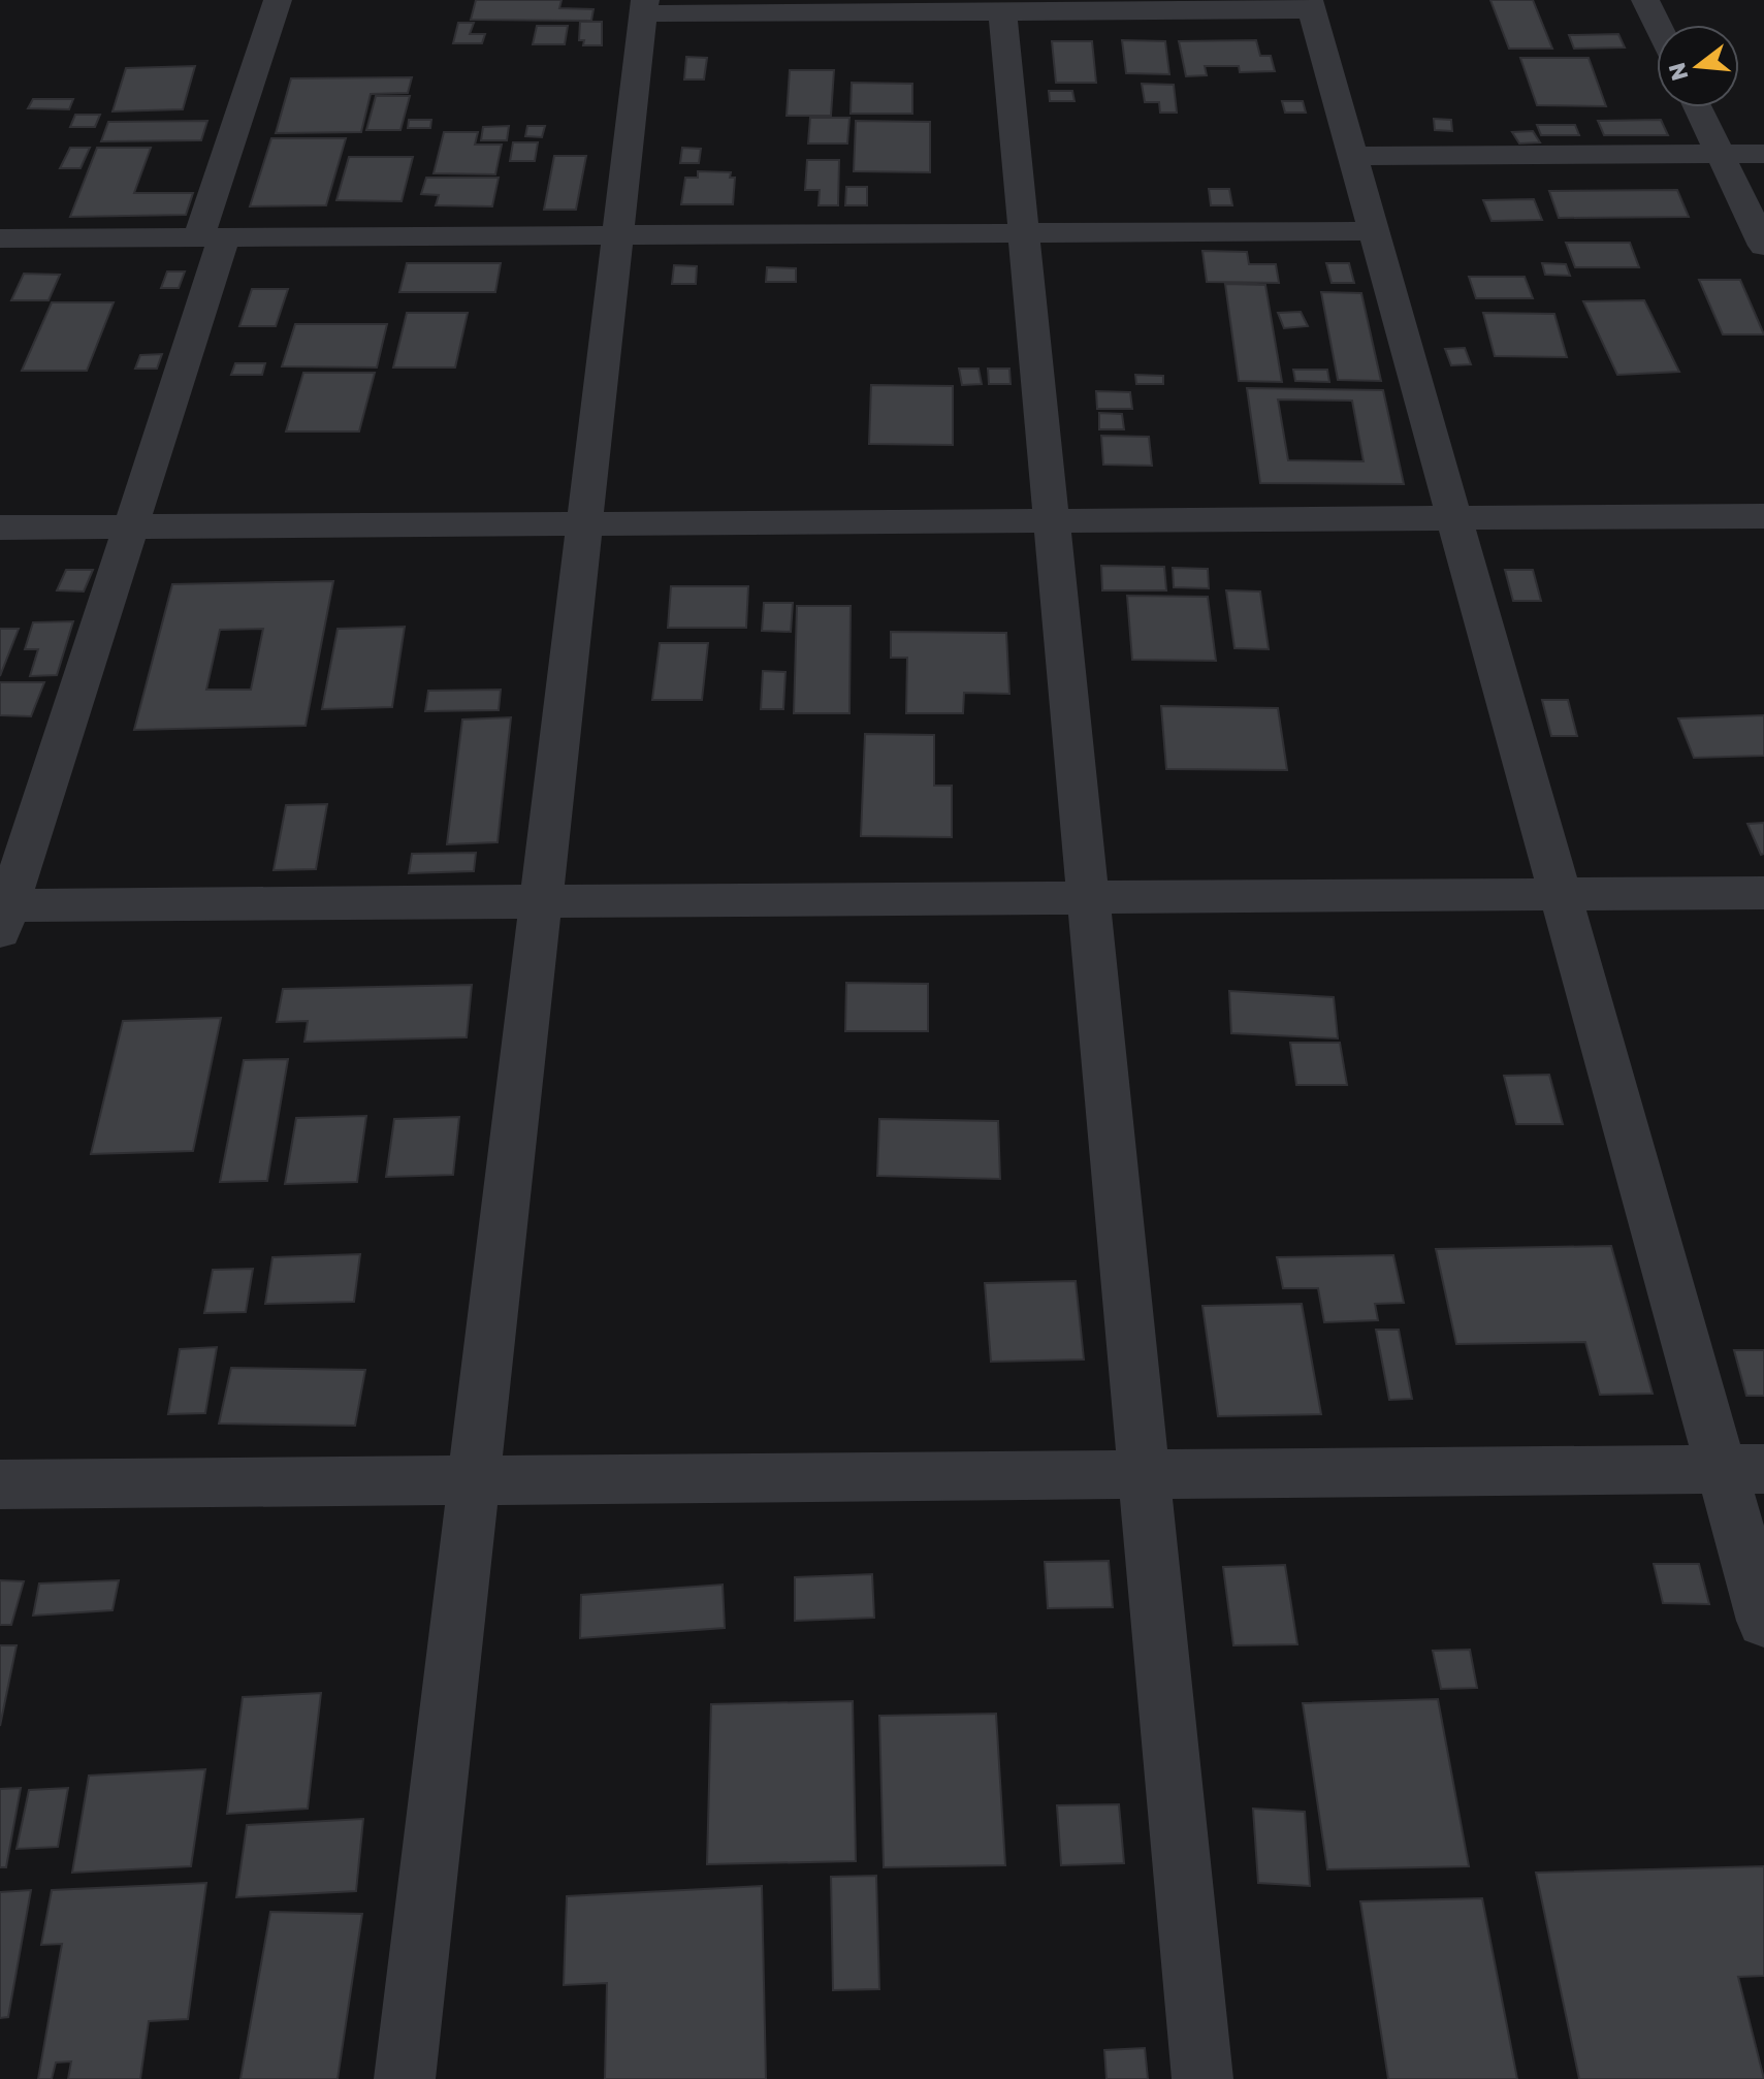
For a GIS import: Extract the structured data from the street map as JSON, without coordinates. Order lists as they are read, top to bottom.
{
  "north": "left"
}
